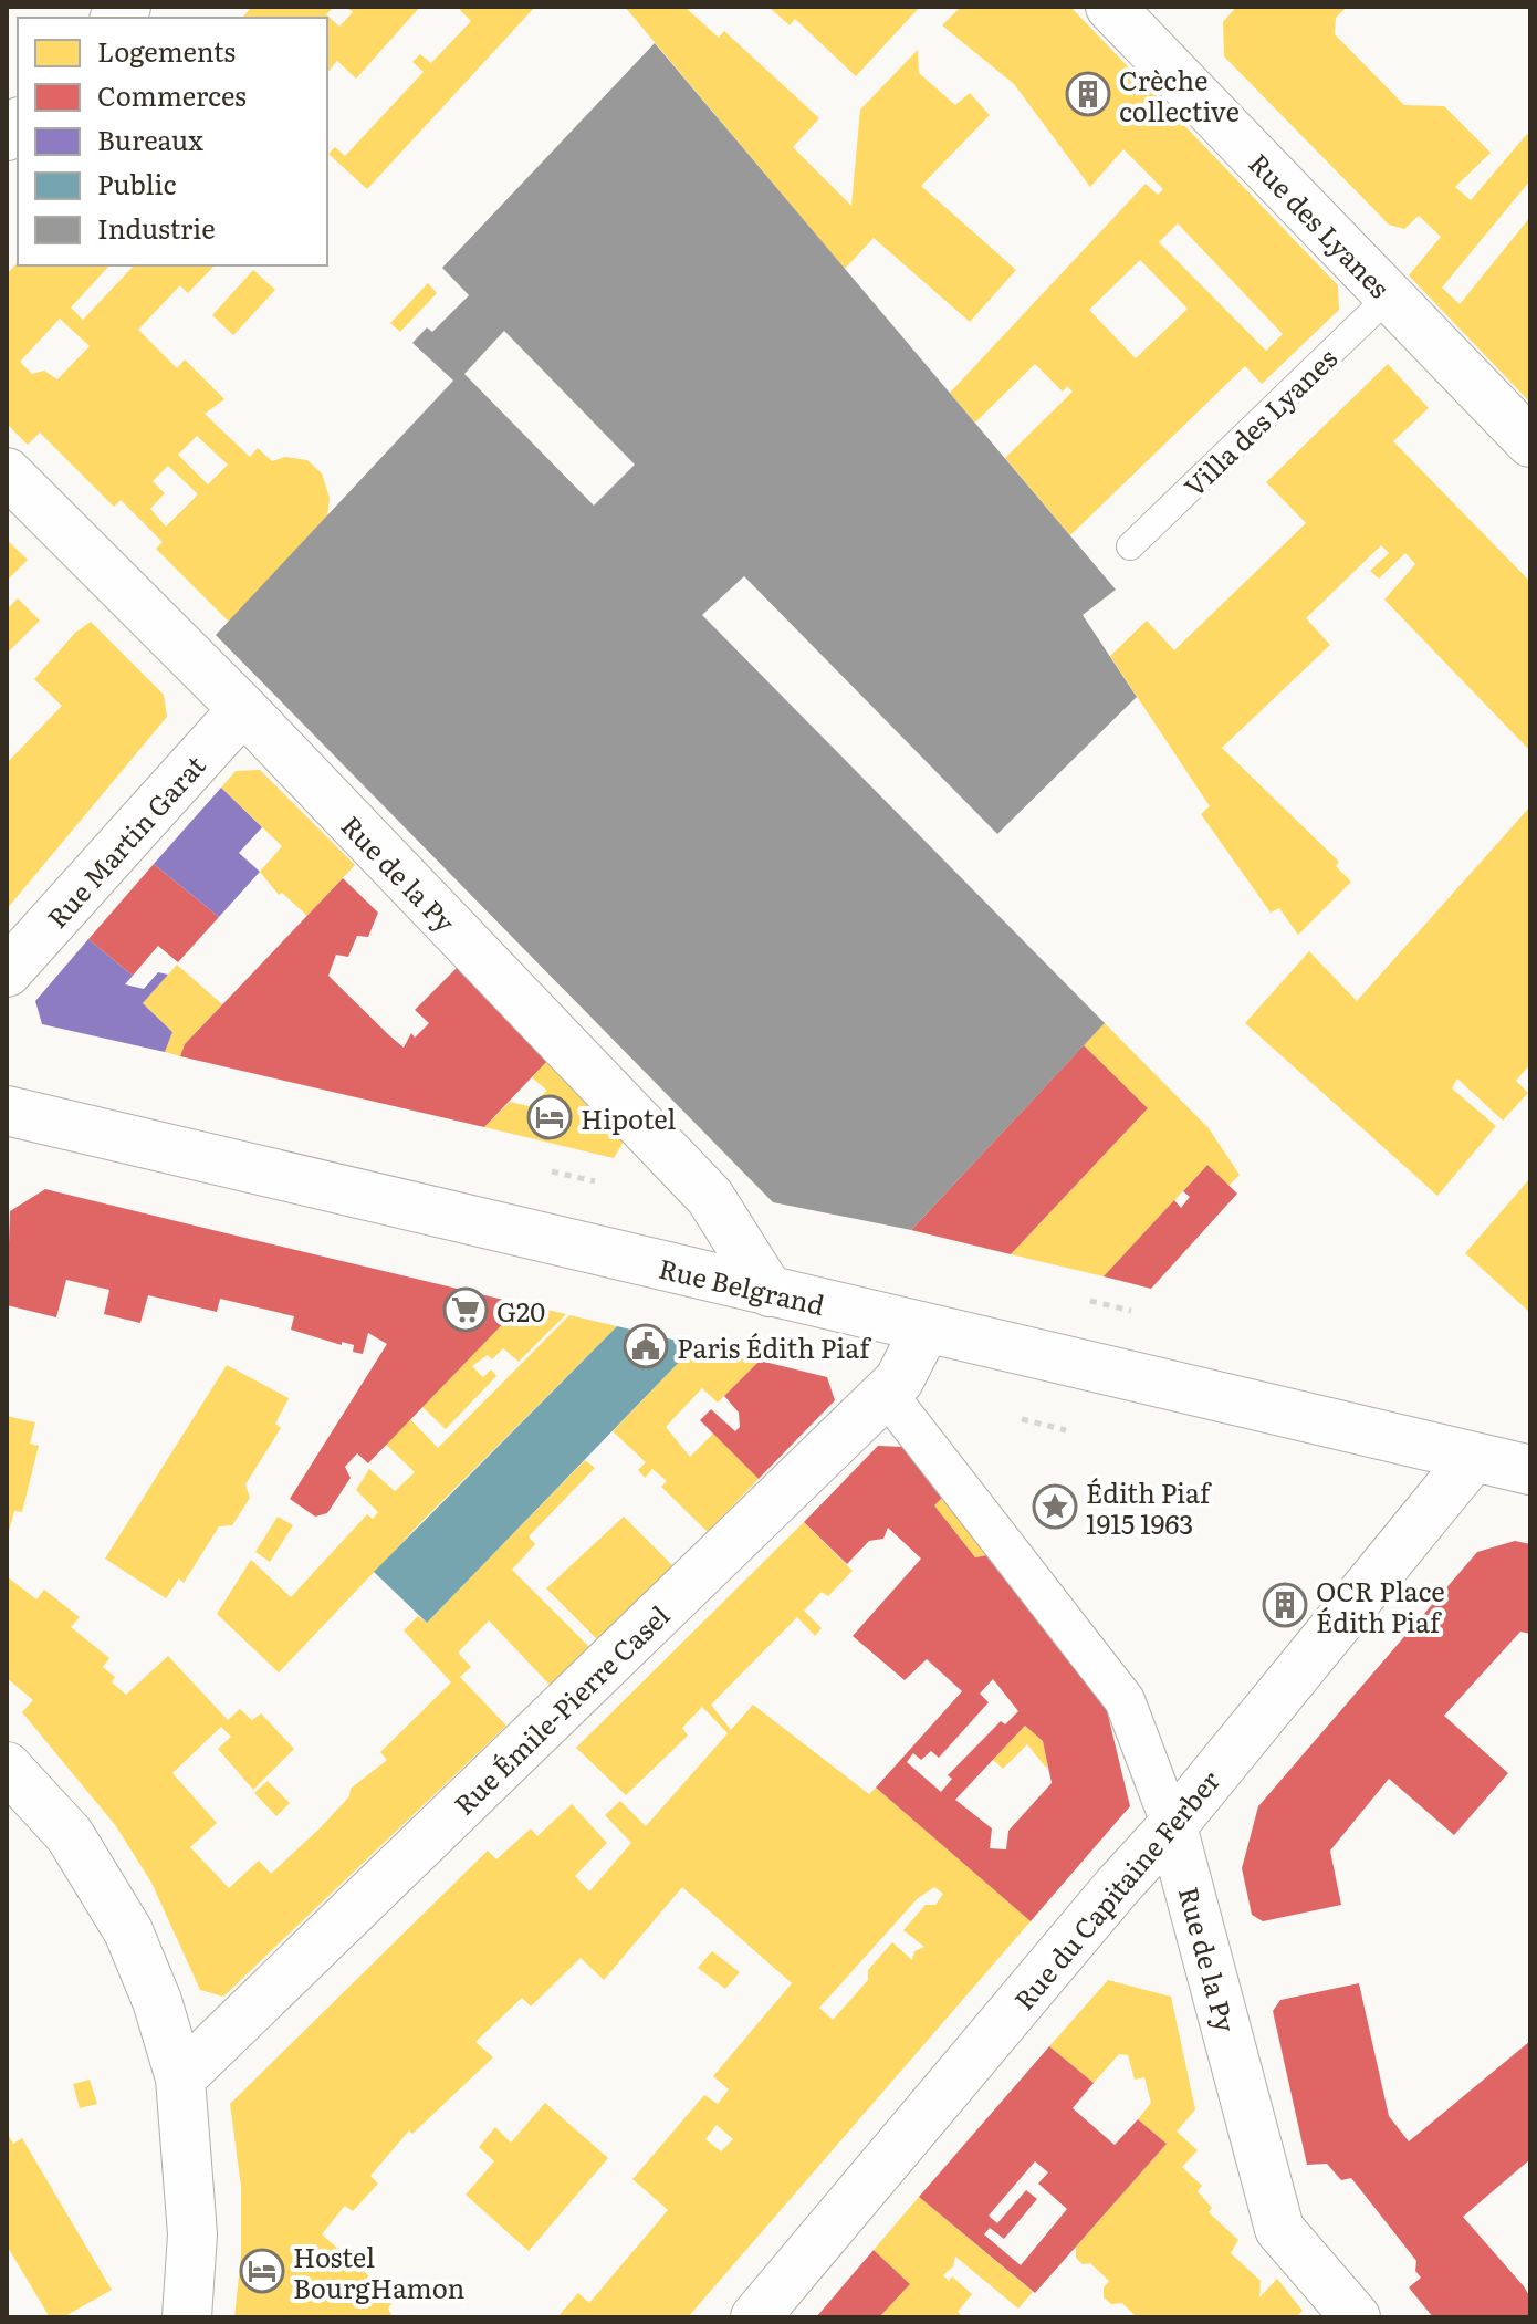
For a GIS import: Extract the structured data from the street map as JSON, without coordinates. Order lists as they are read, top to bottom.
{
  "streets": {
    "street": [
      "Rue des Lyanes",
      "Rue Martin Garat",
      "Rue de la Py",
      "Rue Belgrand",
      "Rue Émile-Pierre Casel",
      "Rue du Capitaine Ferber"
    ],
    "lane": ["Villa des Lyanes"]
  },
  "crossings": [
    ["Rue des Lyanes", "Villa des Lyanes"],
    ["Rue Martin Garat", "Rue de la Py"],
    ["Rue de la Py", "Rue Belgrand"],
    ["Rue de la Py", "Rue Émile-Pierre Casel"],
    ["Rue de la Py", "Rue du Capitaine Ferber"],
    ["Rue Belgrand", "Rue Émile-Pierre Casel"],
    ["Rue Belgrand", "Rue du Capitaine Ferber"]
  ],
  "places": {
    "building": ["Crèche collective", "OCR Place Édith Piaf"],
    "hotel": ["Hipotel", "Hostel BourgHamon"],
    "supermarket": ["G20"],
    "public building": ["Paris Édith Piaf"],
    "place": ["Édith Piaf 1915 1963"]
  },
  "legend": [
    "Logements",
    "Commerces",
    "Bureaux",
    "Public",
    "Industrie"
  ]
}
